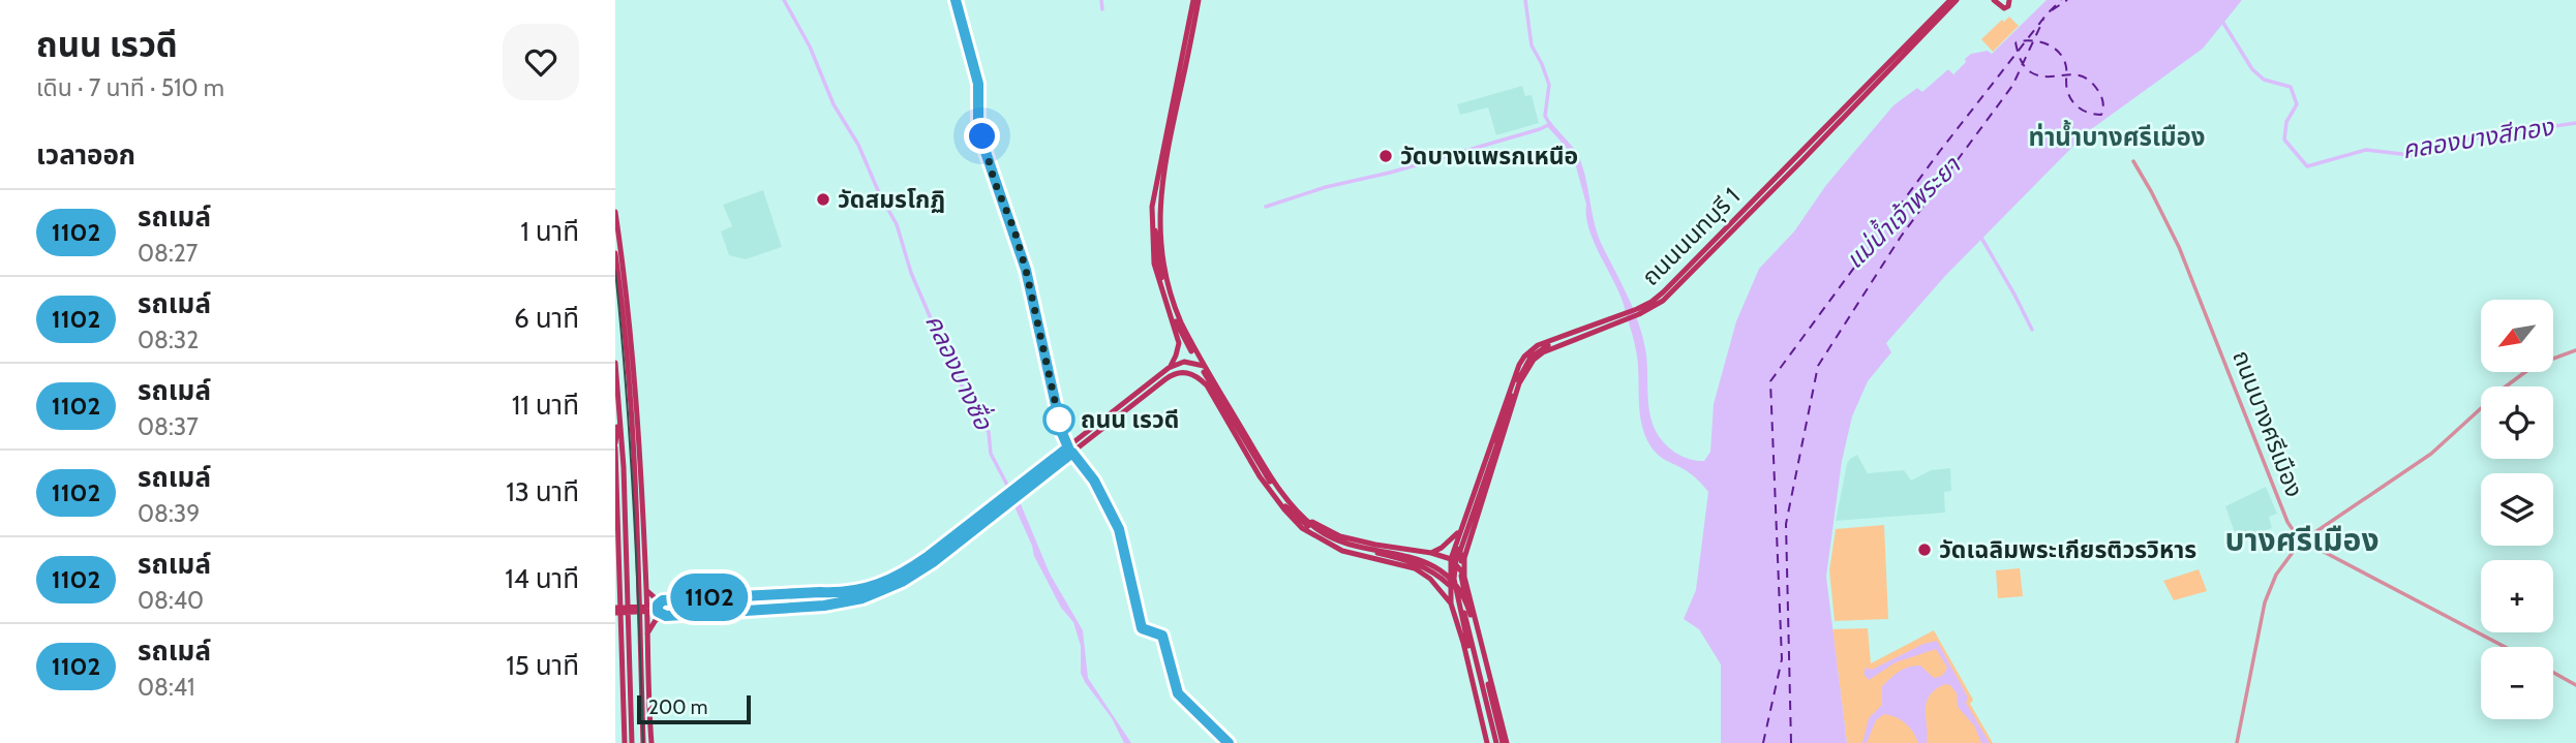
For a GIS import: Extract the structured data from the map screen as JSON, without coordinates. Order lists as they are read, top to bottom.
{
  "streets": {
    "main road": ["ถนนนนทบุรี 1"],
    "street": ["ถนนบางศรีเมือง"]
  },
  "districts": ["ท่าน้ำบางศรีเมือง", "บางศรีเมือง"],
  "water": ["คลองบางสีทอง", "แม่น้ำเจ้าพระยา", "คลองบางซื่อ"],
  "places": [
    "วัดบางแพรกเหนือ",
    "วัดสมรโกฏิ",
    "ถนน เรวดี",
    "วัดเฉลิมพระเกียรติวรวิหาร"
  ],
  "lines": ["bus line 1102"],
  "scale_bar": "200 m",
  "north": "bottom left",
  "page": {
    "heading": [
      ["ถนน เรวดี", "เดิน · 7 นาที · 510 m"],
      "เวลาออก"
    ],
    "on_map": "1102",
    "list": [
      {
        "mark": "1102",
        "name": "รถเมล์",
        "note": "08:27",
        "value": "1 นาที"
      },
      {
        "mark": "1102",
        "name": "รถเมล์",
        "note": "08:32",
        "value": "6 นาที"
      },
      {
        "mark": "1102",
        "name": "รถเมล์",
        "note": "08:37",
        "value": "11 นาที"
      },
      {
        "mark": "1102",
        "name": "รถเมล์",
        "note": "08:39",
        "value": "13 นาที"
      },
      {
        "mark": "1102",
        "name": "รถเมล์",
        "note": "08:40",
        "value": "14 นาที"
      },
      {
        "mark": "1102",
        "name": "รถเมล์",
        "note": "08:41",
        "value": "15 นาที"
      }
    ],
    "map_buttons": ["+", "−"],
    "scale": "200 m"
  }
}
